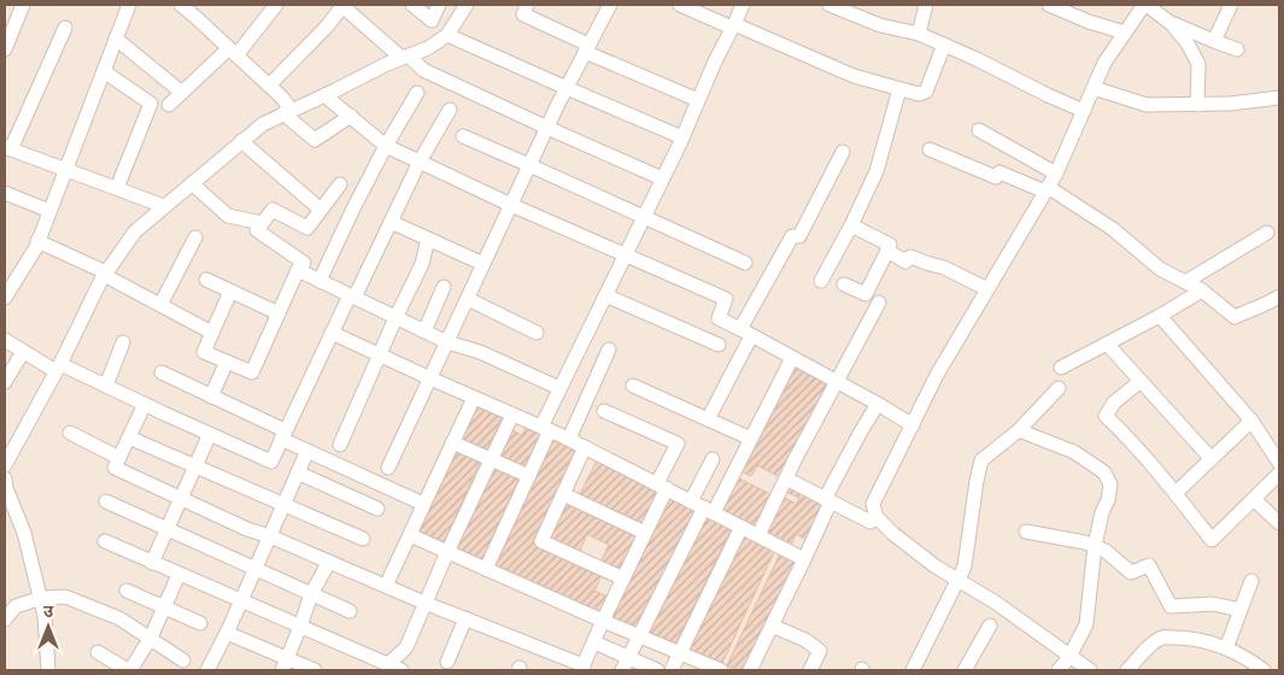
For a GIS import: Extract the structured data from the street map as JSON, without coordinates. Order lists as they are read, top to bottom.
{
  "north": "top"
}
